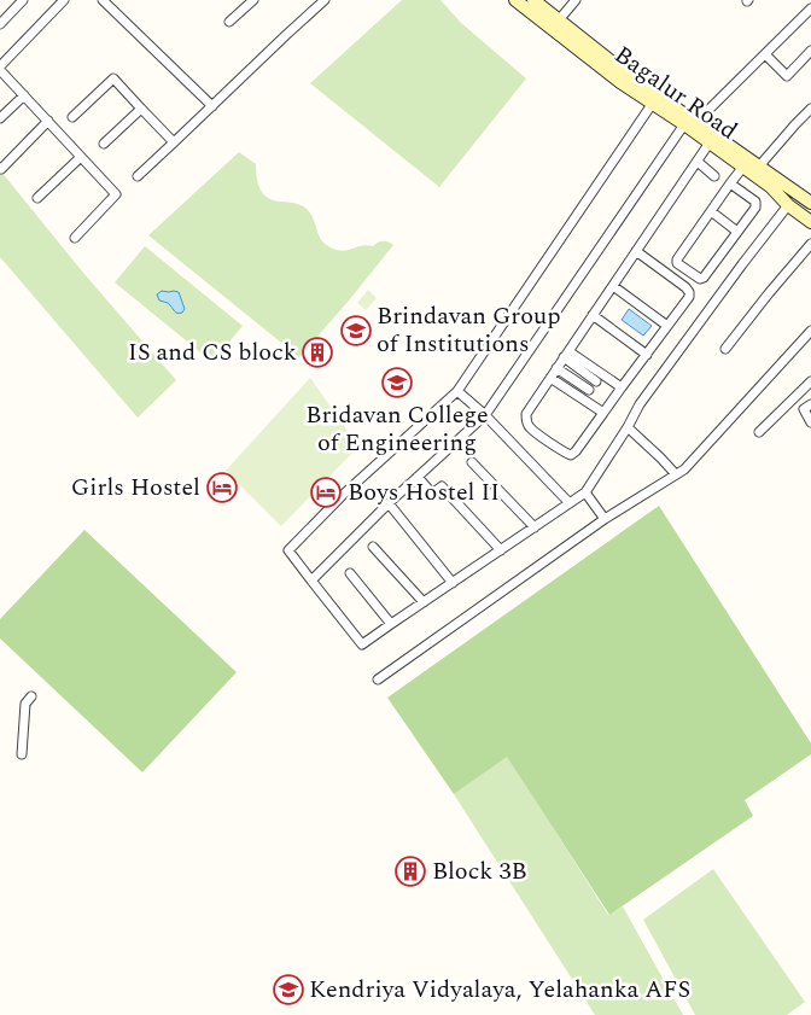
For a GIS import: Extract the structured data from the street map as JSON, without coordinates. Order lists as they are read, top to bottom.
{
  "streets": {
    "main road": ["Bagalur Road"]
  },
  "places": {
    "school or university": ["Brindavan Group of Institutions", "Bridavan College of Engineering", "Kendriya Vidyalaya, Yelahanka AFS"],
    "building": ["IS and CS block", "Block 3B"],
    "hotel": ["Girls Hostel", "Boys Hostel II"]
  }
}
